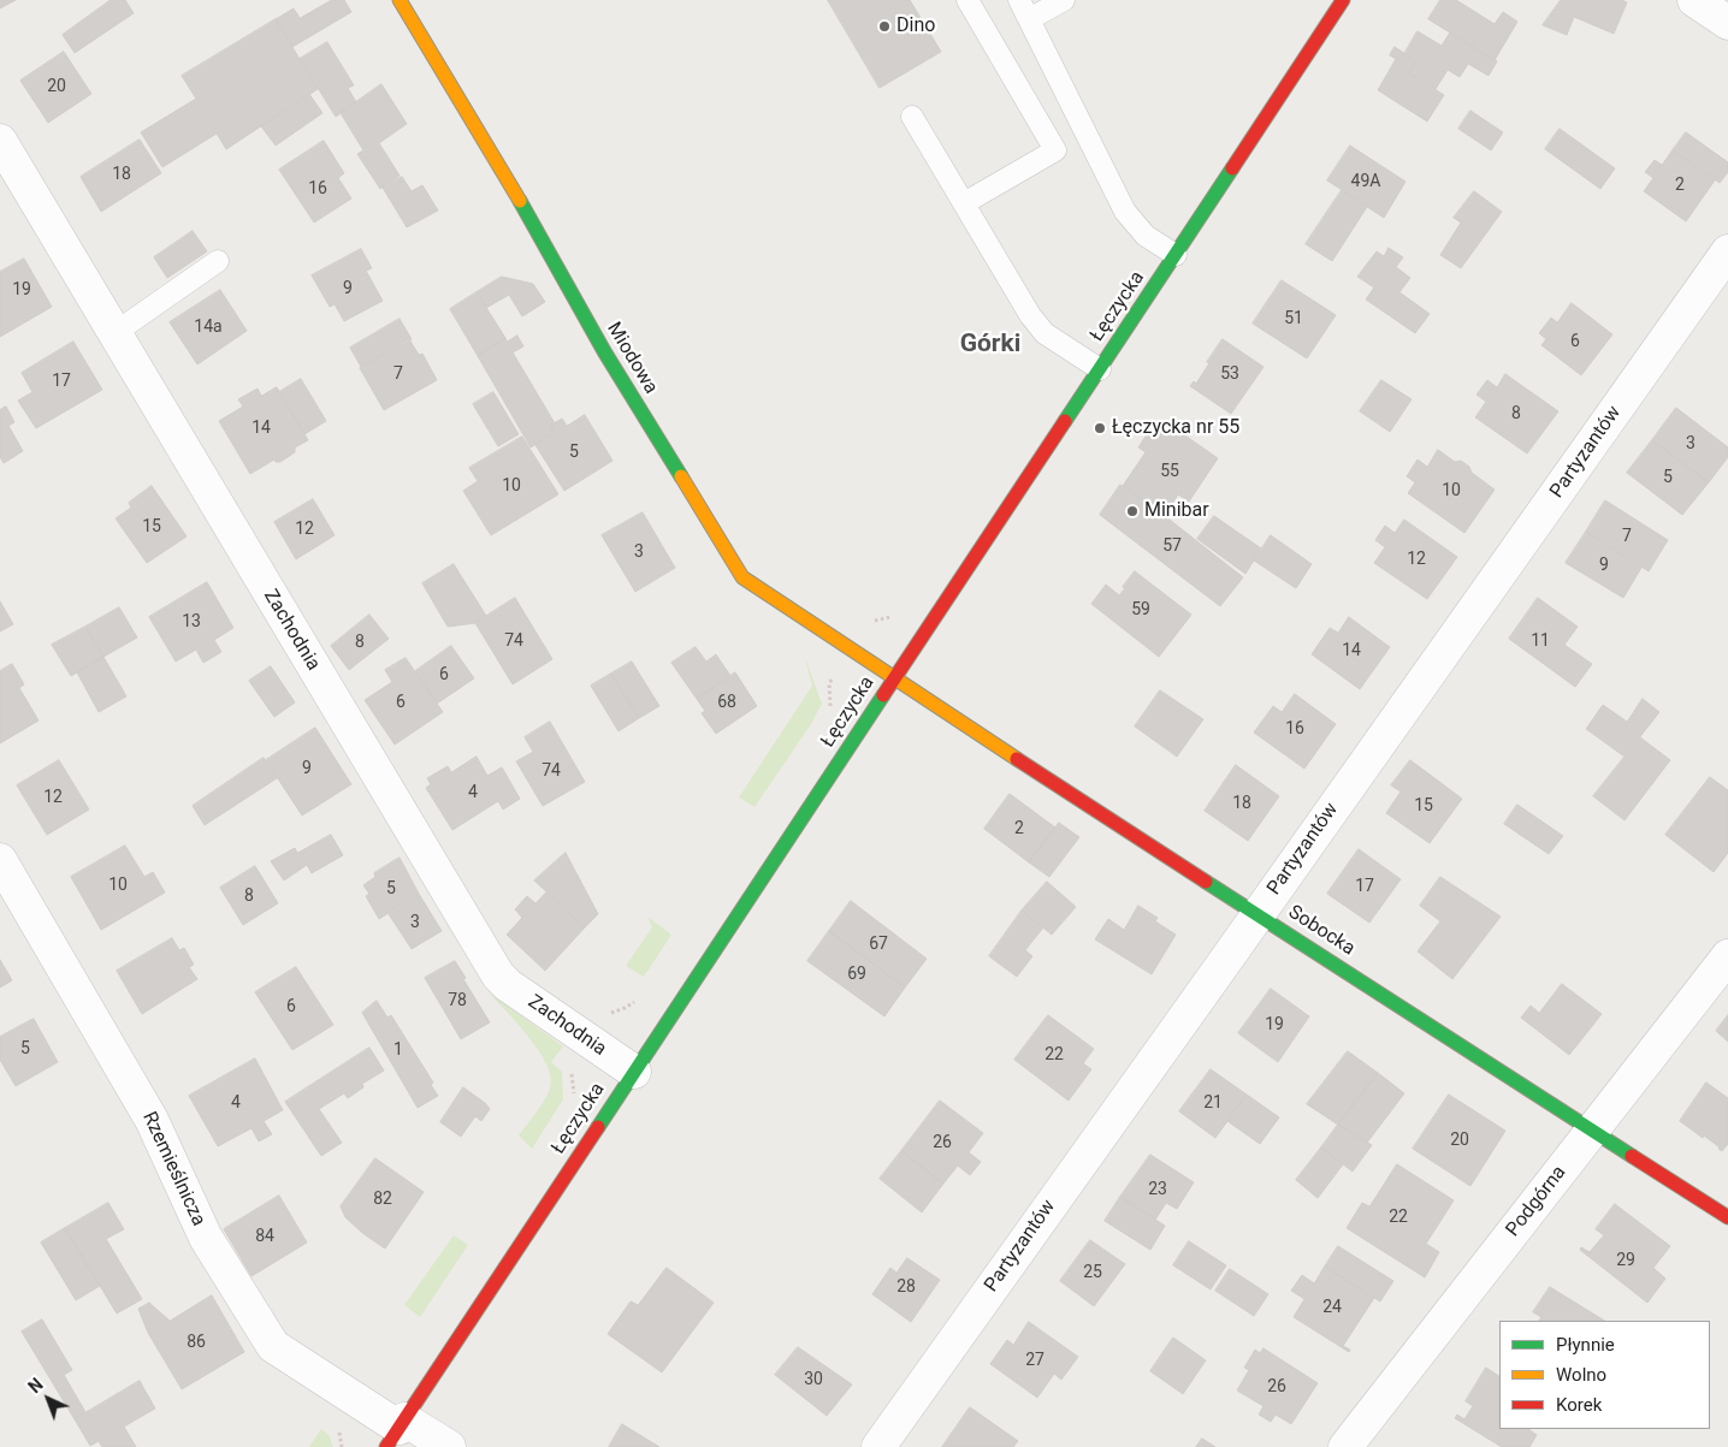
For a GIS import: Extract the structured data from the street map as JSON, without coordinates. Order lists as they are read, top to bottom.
{
  "streets": {
    "street": [
      "Łęczycka",
      "Miodowa",
      "Partyzantów",
      "Zachodnia",
      "Sobocka",
      "Rzemieślnicza",
      "Podgórna"
    ]
  },
  "crossings": [
    ["Łęczycka", "Miodowa"],
    ["Łęczycka", "Zachodnia"],
    ["Łęczycka", "Sobocka"],
    ["Łęczycka", "Rzemieślnicza"],
    ["Miodowa", "Sobocka"],
    ["Partyzantów", "Sobocka"],
    ["Sobocka", "Podgórna"]
  ],
  "districts": ["Górki"],
  "places": ["Dino", "Łęczycka nr 55", "Minibar"],
  "house_numbers": [
    "20",
    "18",
    "49A",
    "2",
    "16",
    "9",
    "19",
    "51",
    "14a",
    "6",
    "7",
    "53",
    "17",
    "8",
    "14",
    "3",
    "5",
    "55",
    "5",
    "10",
    "10",
    "15",
    "12",
    "7",
    "57",
    "3",
    "12",
    "9",
    "59",
    "13",
    "74",
    "11",
    "8",
    "14",
    "6",
    "6",
    "68",
    "16",
    "9",
    "74",
    "4",
    "12",
    "18",
    "15",
    "2",
    "10",
    "17",
    "5",
    "8",
    "3",
    "67",
    "69",
    "78",
    "6",
    "19",
    "5",
    "1",
    "22",
    "4",
    "21",
    "20",
    "26",
    "23",
    "82",
    "22",
    "84",
    "29",
    "25",
    "28",
    "24",
    "86",
    "27",
    "30",
    "26"
  ],
  "legend": ["Płynnie", "Wolno", "Korek"],
  "north": "top left"
}
